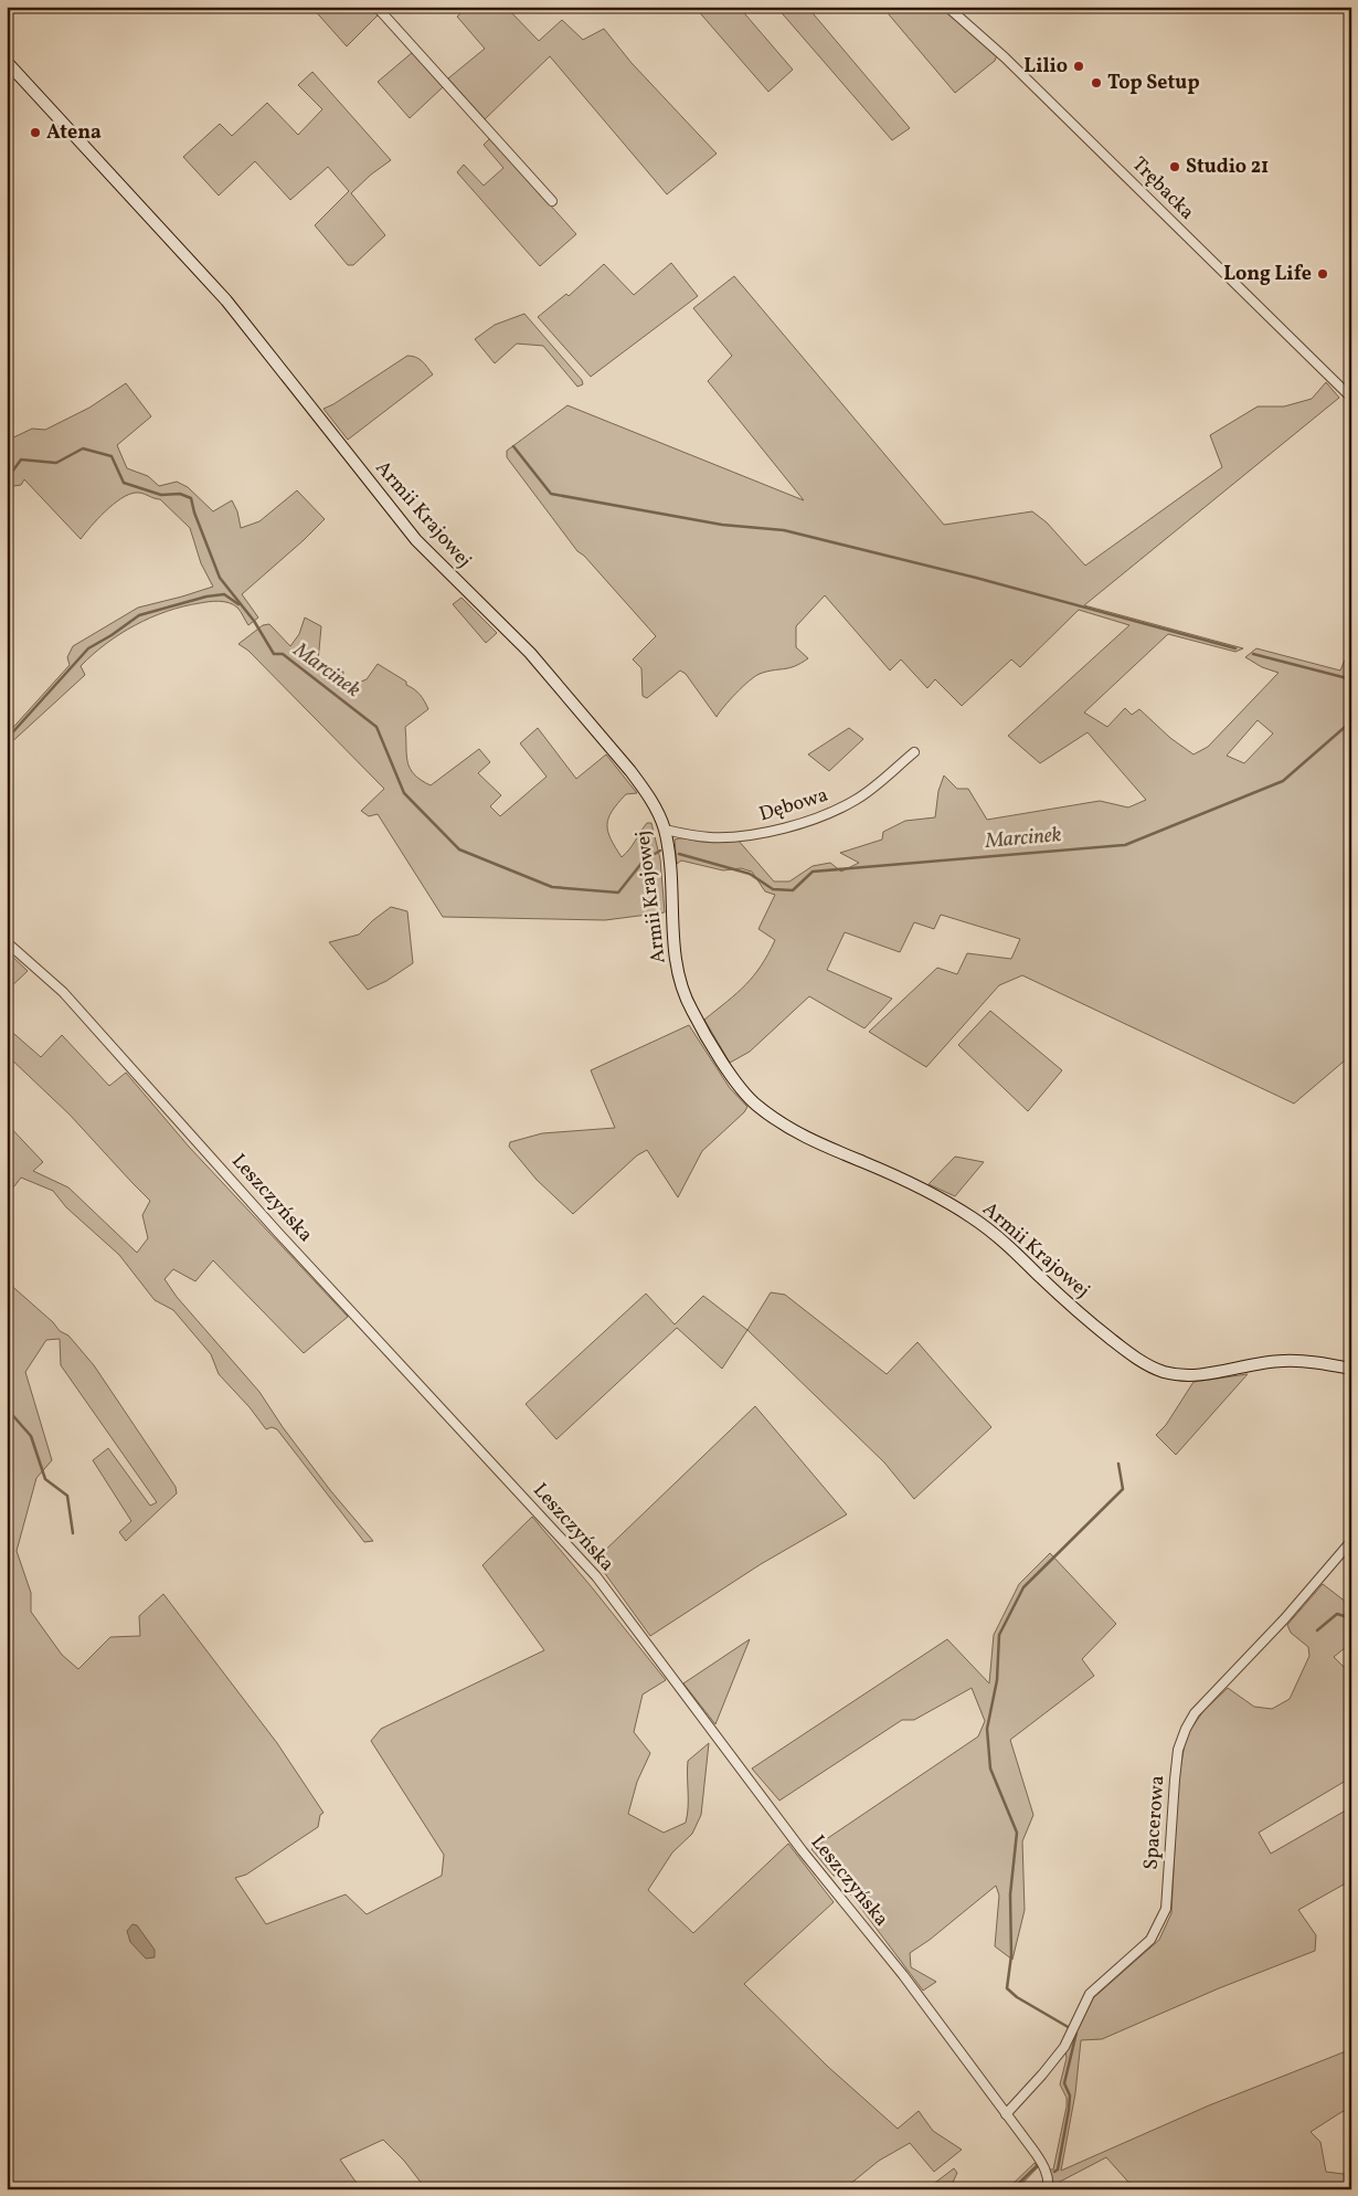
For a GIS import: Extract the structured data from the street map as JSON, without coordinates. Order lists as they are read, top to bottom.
{
  "streets": {
    "street": [
      "Trębacka",
      "Armii Krajowej",
      "Dębowa",
      "Leszczyńska",
      "Spacerowa"
    ]
  },
  "crossings": [
    ["Armii Krajowej", "Dębowa"],
    ["Leszczyńska", "Spacerowa"]
  ],
  "water": ["Marcinek"],
  "places": [
    "Lilio",
    "Top Setup",
    "Atena",
    "Studio 21",
    "Long Life"
  ]
}
